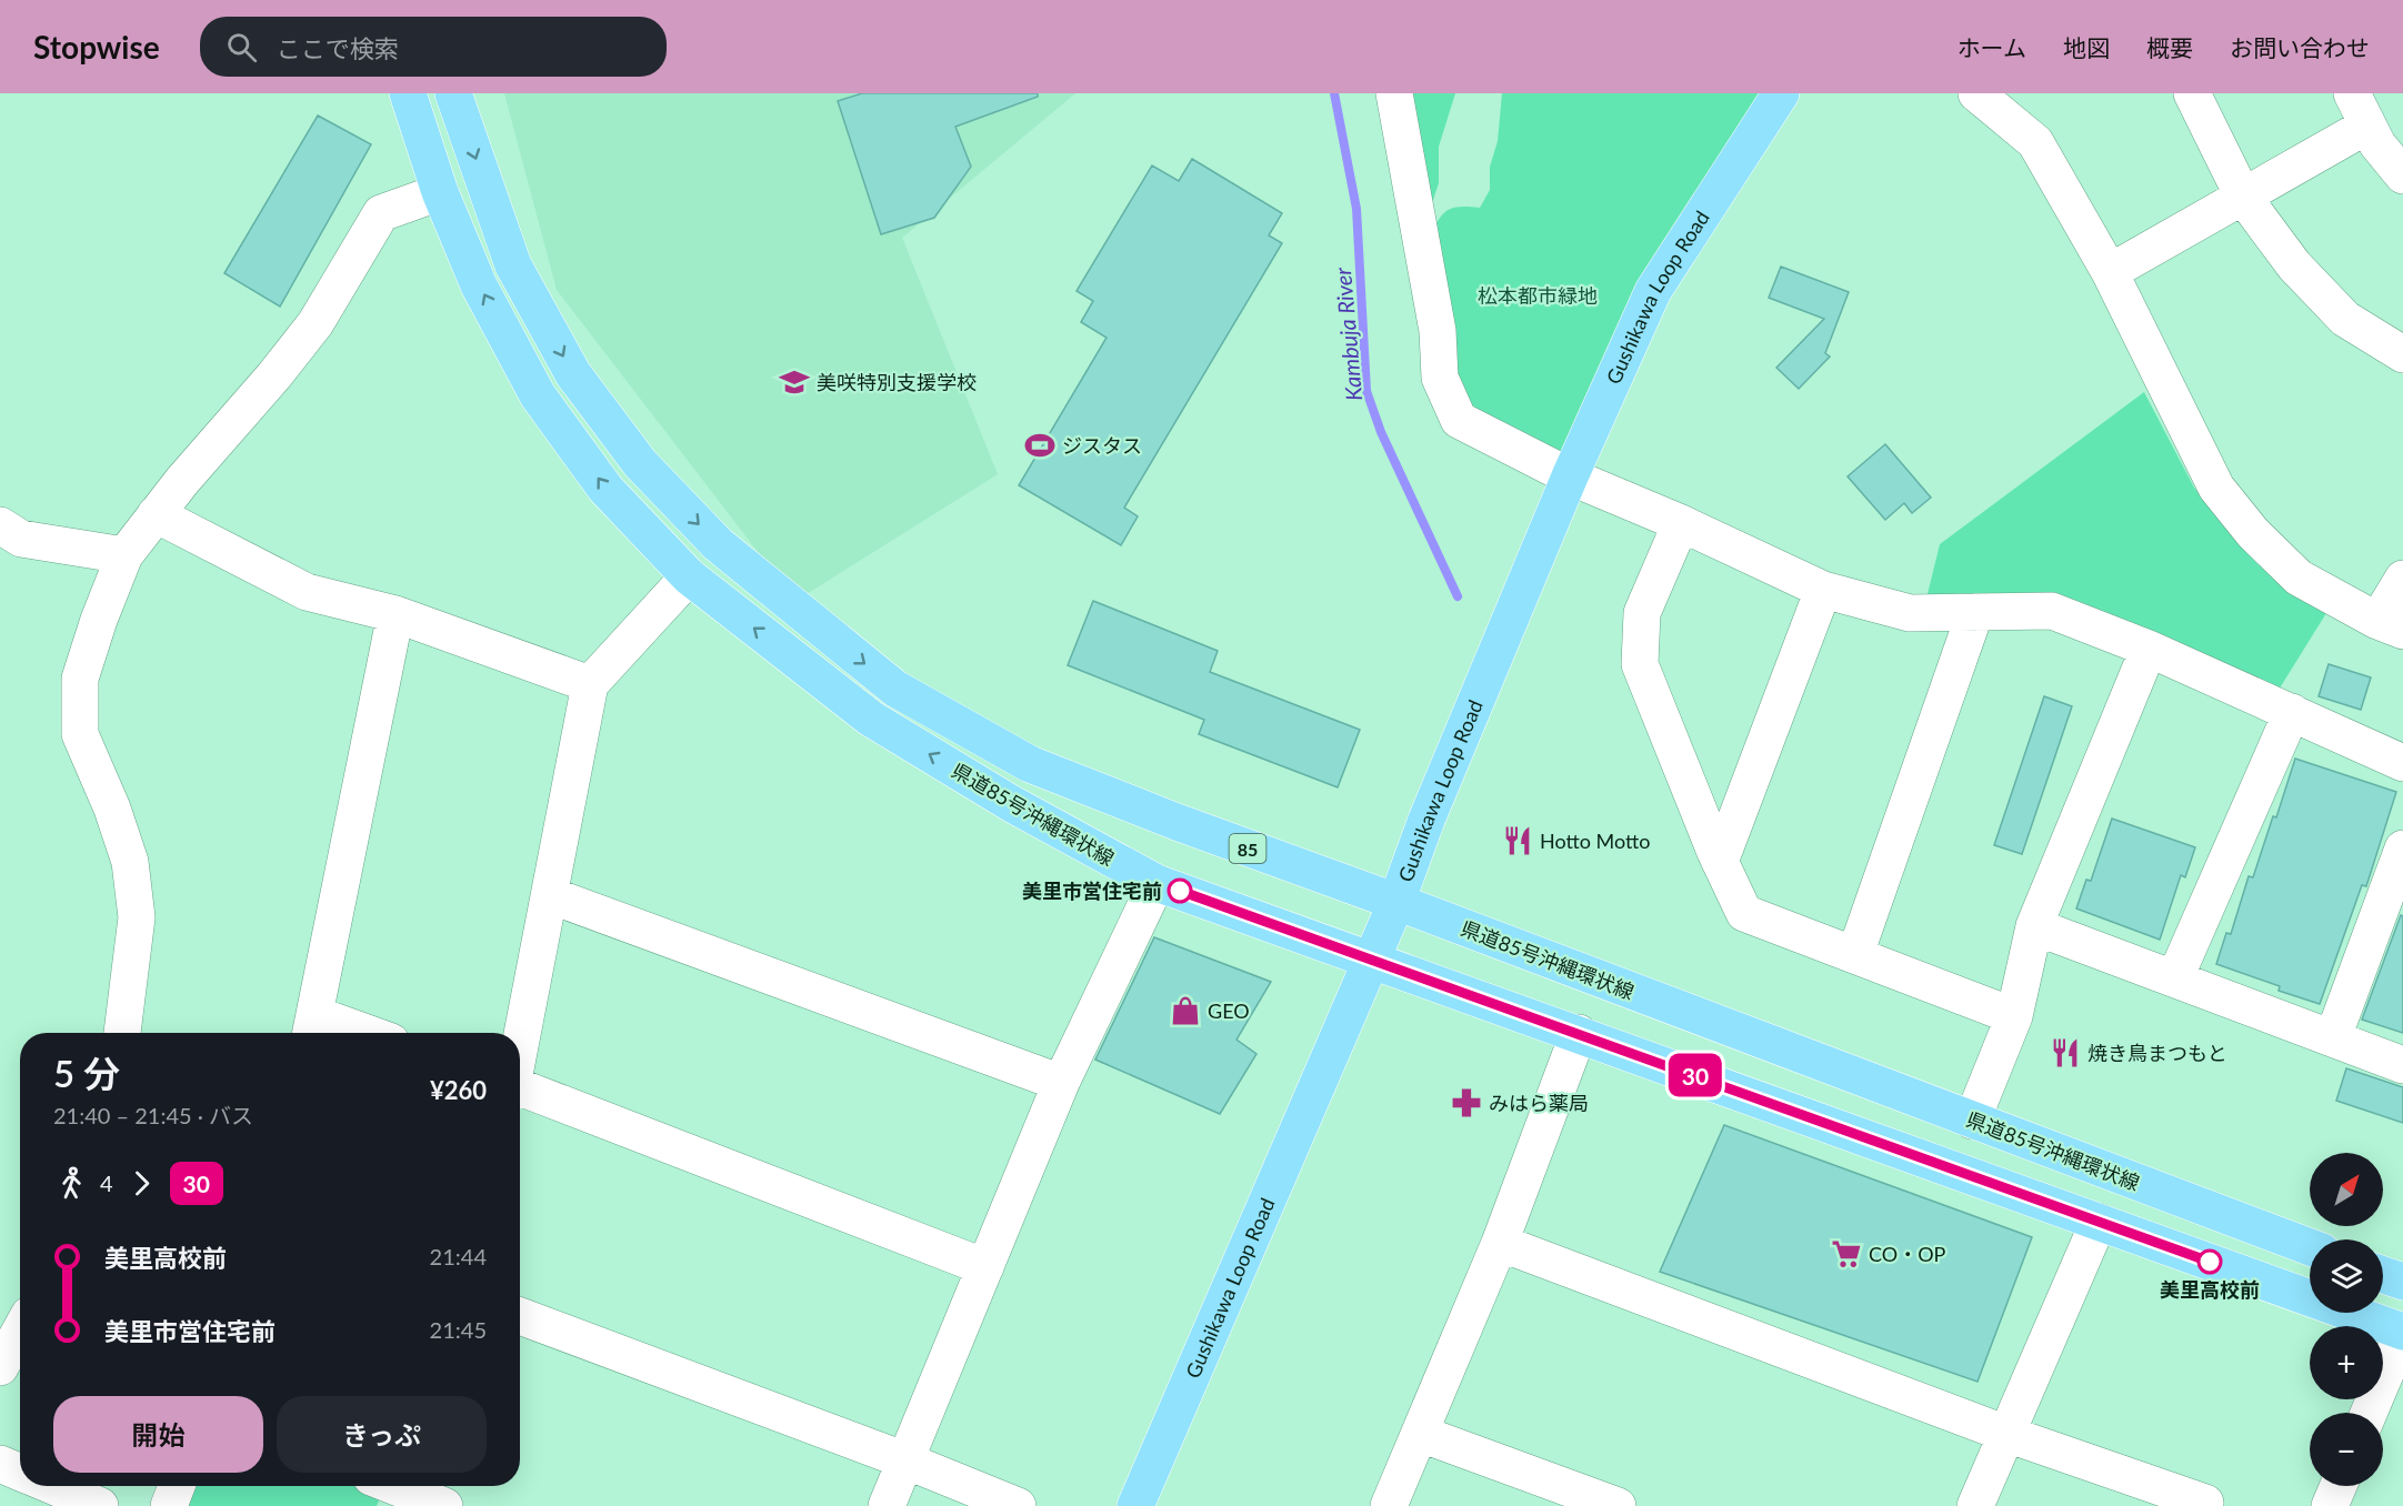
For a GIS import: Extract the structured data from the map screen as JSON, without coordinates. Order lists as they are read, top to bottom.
{
  "streets": {
    "main road": ["Gushikawa Loop Road", "県道85号沖縄環状線", "85"]
  },
  "crossings": [
    ["Gushikawa Loop Road", "県道85号沖縄環状線"]
  ],
  "water": ["Kambuja River"],
  "parks": ["松本都市緑地"],
  "places": {
    "school or university": ["美咲特別支援学校"],
    "sports": ["ジスタス"],
    "restaurant": ["Hotto Motto", "焼き鳥まつもと"],
    "other": ["美里市営住宅前", "美里高校前"],
    "shop": ["GEO"],
    "pharmacy": ["みはら薬局"],
    "supermarket": ["CO・OP"]
  },
  "lines": ["bus line 30"],
  "north": "top right",
  "page": {
    "header": "Stopwise",
    "search": "ここで検索",
    "nav": [
      "ホーム",
      "地図",
      "概要",
      "お問い合わせ"
    ],
    "on_map": "30",
    "heading": ["5 分", "21:40 – 21:45 · バス", "¥260"],
    "legs": ["4", "30"],
    "map_buttons": ["+", "−"],
    "list": [
      {
        "name": "美里高校前",
        "value": "21:44"
      },
      {
        "name": "美里市営住宅前",
        "value": "21:45"
      }
    ],
    "buttons": ["開始", "きっぷ"]
  }
}
